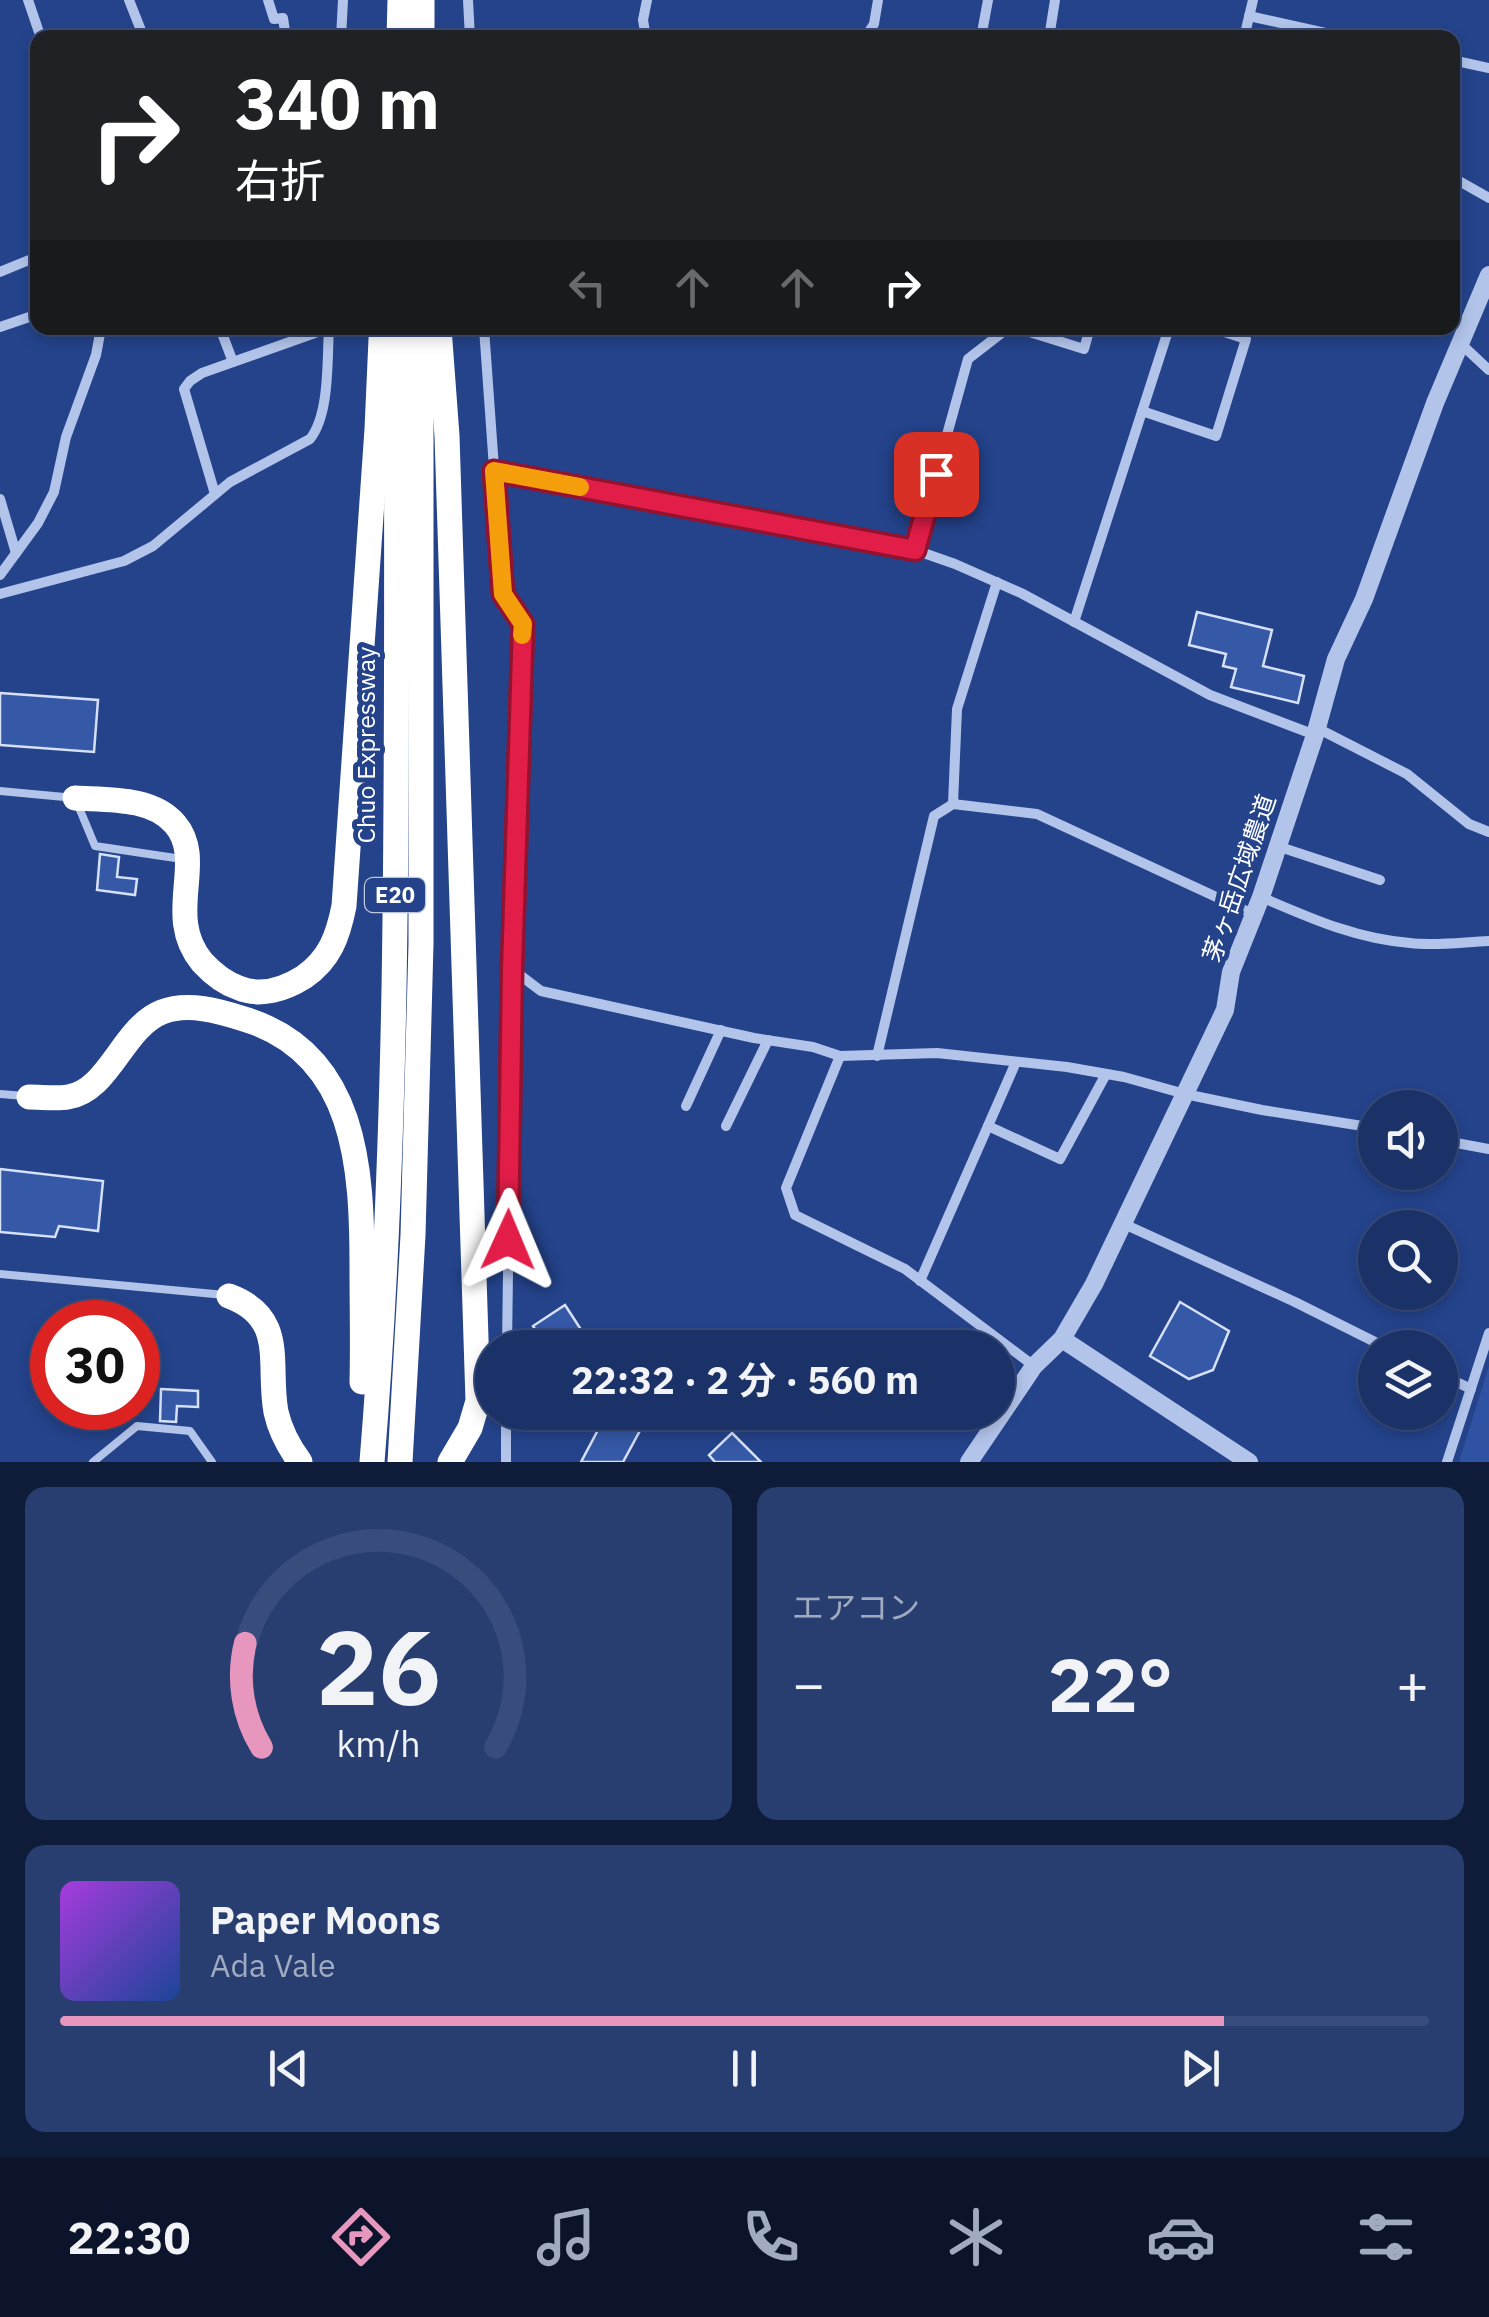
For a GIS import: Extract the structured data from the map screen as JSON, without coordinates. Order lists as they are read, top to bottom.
{
  "streets": {
    "highway": ["Chuo Expressway", "E20"],
    "street": ["茅ヶ岳広域農道"]
  },
  "page": {
    "turn": ["340 m", "右折"],
    "limit": "30",
    "trip": "22:32 · 2 分 · 560 m",
    "tile": "エアコン",
    "heat": ["−", "22°", "+"],
    "song": ["Paper Moons", "Ada Vale"],
    "tabs": "22:30",
    "gauge": ["26", "km/h"]
  }
}
